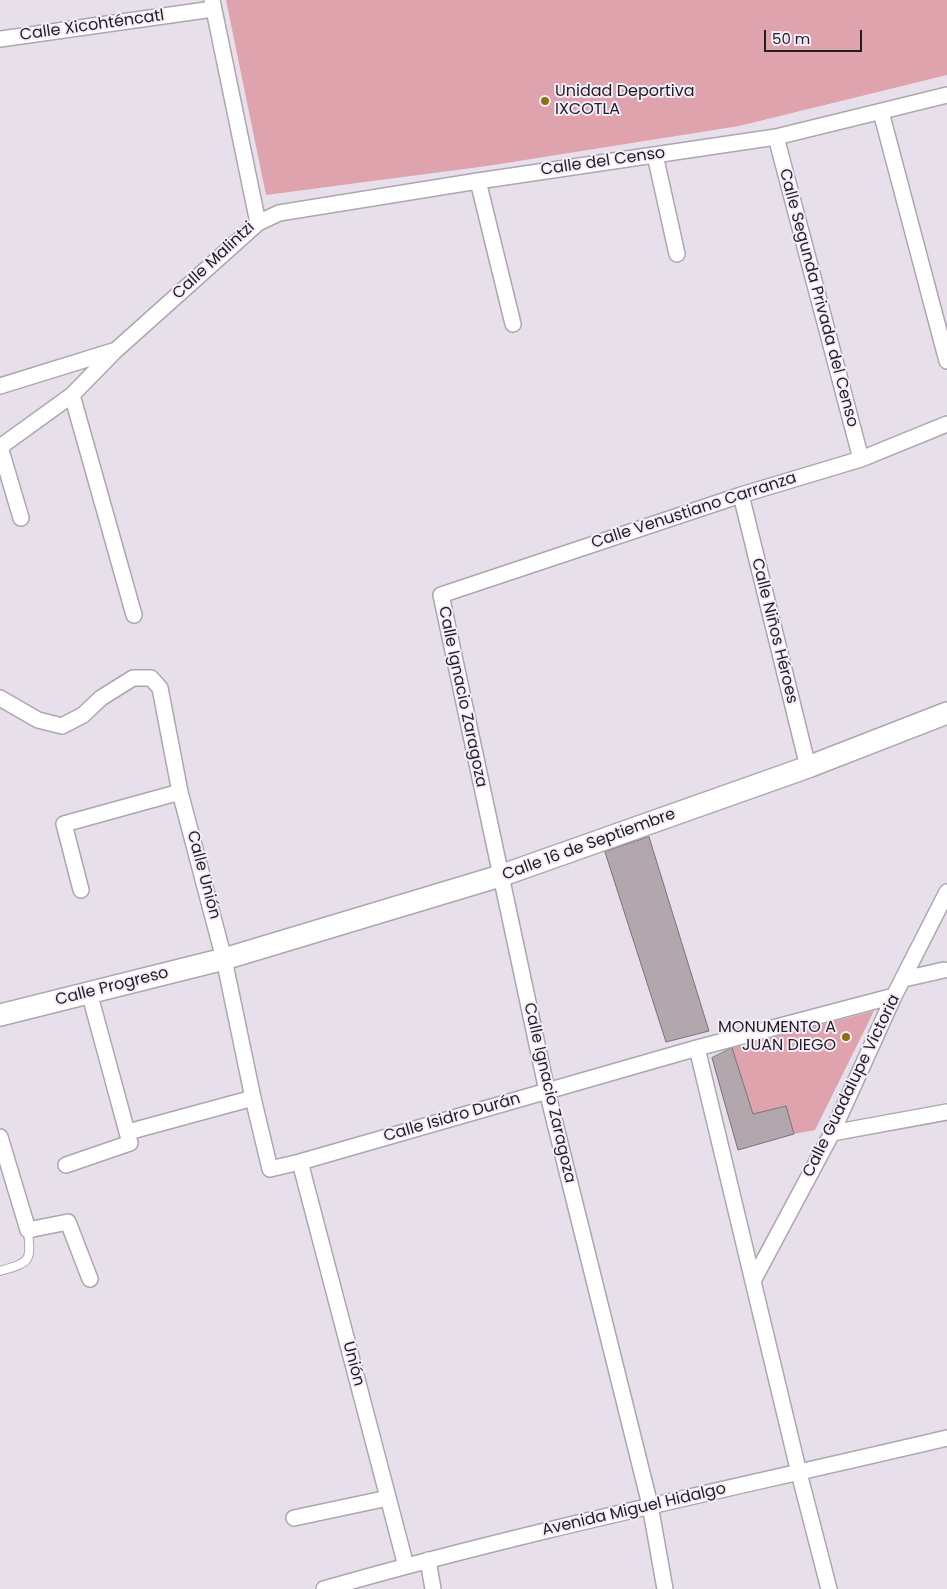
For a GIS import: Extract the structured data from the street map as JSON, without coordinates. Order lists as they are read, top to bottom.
{
  "streets": {
    "street": [
      "Calle Xicohténcatl",
      "Calle del Censo",
      "Calle Malintzi",
      "Calle Segunda Privada del Censo",
      "Calle Venustiano Carranza",
      "Calle Niños Héroes",
      "Calle Ignacio Zaragoza",
      "Calle 16 de Septiembre",
      "Calle Unión",
      "Calle Progreso",
      "Calle Guadalupe Victoria",
      "Calle Isidro Durán",
      "Unión",
      "Avenida Miguel Hidalgo"
    ]
  },
  "crossings": [
    ["Calle Xicohténcatl", "Calle Malintzi"],
    ["Calle del Censo", "Calle Malintzi"],
    ["Calle del Censo", "Calle Segunda Privada del Censo"],
    ["Calle Segunda Privada del Censo", "Calle Venustiano Carranza"],
    ["Calle Venustiano Carranza", "Calle Niños Héroes"],
    ["Calle Venustiano Carranza", "Calle Ignacio Zaragoza"],
    ["Calle Niños Héroes", "Calle 16 de Septiembre"],
    ["Calle Ignacio Zaragoza", "Calle 16 de Septiembre"],
    ["Calle Ignacio Zaragoza", "Calle Isidro Durán"],
    ["Calle Ignacio Zaragoza", "Avenida Miguel Hidalgo"],
    ["Calle 16 de Septiembre", "Calle Unión"],
    ["Calle 16 de Septiembre", "Calle Progreso"],
    ["Calle Unión", "Calle Progreso"],
    ["Calle Guadalupe Victoria", "Calle Isidro Durán"],
    ["Calle Isidro Durán", "Unión"],
    ["Unión", "Avenida Miguel Hidalgo"]
  ],
  "places": ["Unidad Deportiva IXCOTLA", "MONUMENTO A JUAN DIEGO"],
  "scale_bar": "50 m"
}
